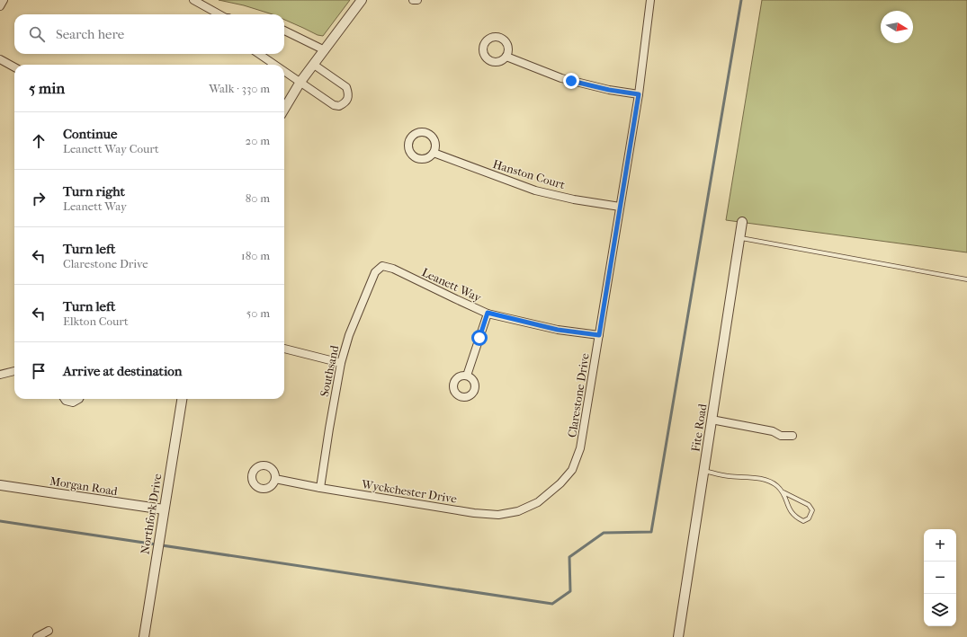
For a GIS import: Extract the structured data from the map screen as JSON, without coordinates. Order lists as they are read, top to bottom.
{
  "streets": {
    "street": [
      "Hanston Court",
      "Leanett Way",
      "Southsand",
      "Clarestone Drive",
      "Fite Road",
      "Morgan Road",
      "Wyckchester Drive",
      "Northfork Drive"
    ]
  },
  "crossings": [
    ["Hanston Court", "Clarestone Drive"],
    ["Leanett Way", "Southsand"],
    ["Leanett Way", "Clarestone Drive"],
    ["Southsand", "Wyckchester Drive"],
    ["Clarestone Drive", "Wyckchester Drive"],
    ["Morgan Road", "Northfork Drive"]
  ],
  "north": "right",
  "page": {
    "search": "Search here",
    "heading": ["5 min", "Walk · 330 m"],
    "list": [
      ["Continue", "Leanett Way Court", "20 m"],
      ["Turn right", "Leanett Way", "80 m"],
      ["Turn left", "Clarestone Drive", "180 m"],
      ["Turn left", "Elkton Court", "50 m"],
      "Arrive at destination"
    ],
    "map_buttons": ["+", "−"]
  }
}
